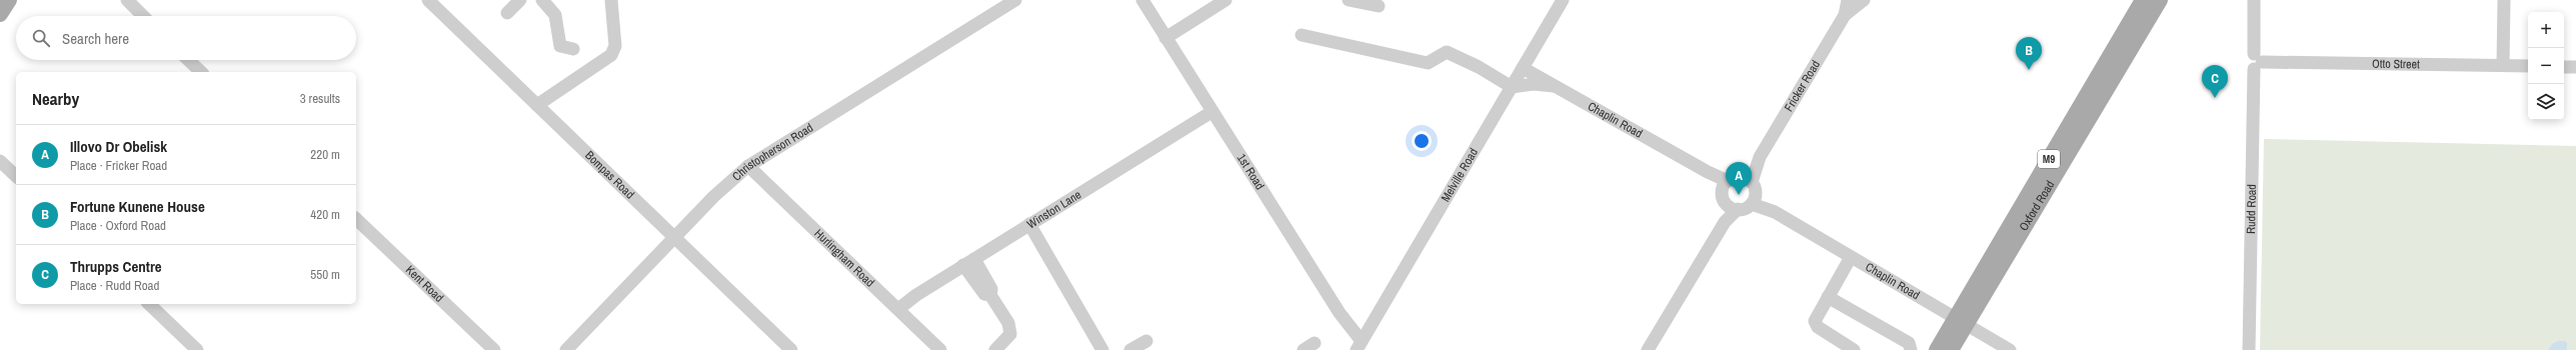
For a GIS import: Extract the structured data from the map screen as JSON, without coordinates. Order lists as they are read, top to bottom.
{
  "streets": {
    "main road": ["M9", "Oxford Road"],
    "street": [
      "Otto Street",
      "Fricker Road",
      "Chaplin Road",
      "Christopherson Road",
      "1st Road",
      "Bompas Road",
      "Melville Road",
      "Winston Lane",
      "Rudd Road",
      "Hurlingham Road",
      "Kent Road"
    ]
  },
  "crossings": [
    ["Otto Street", "Rudd Road"],
    ["Fricker Road", "Chaplin Road"],
    ["Chaplin Road", "Melville Road"],
    ["Chaplin Road", "Oxford Road"],
    ["Christopherson Road", "Bompas Road"],
    ["Christopherson Road", "Hurlingham Road"],
    ["1st Road", "Melville Road"],
    ["1st Road", "Winston Lane"],
    ["Winston Lane", "Hurlingham Road"]
  ],
  "page": {
    "map_buttons": ["+", "−"],
    "search": "Search here",
    "pins": ["B", "C", "A"],
    "heading": ["Nearby", "3 results"],
    "list": [
      {
        "mark": "A",
        "name": "Illovo Dr Obelisk",
        "note": "Place · Fricker Road",
        "value": "220 m"
      },
      {
        "mark": "B",
        "name": "Fortune Kunene House",
        "note": "Place · Oxford Road",
        "value": "420 m"
      },
      {
        "mark": "C",
        "name": "Thrupps Centre",
        "note": "Place · Rudd Road",
        "value": "550 m"
      }
    ]
  }
}
